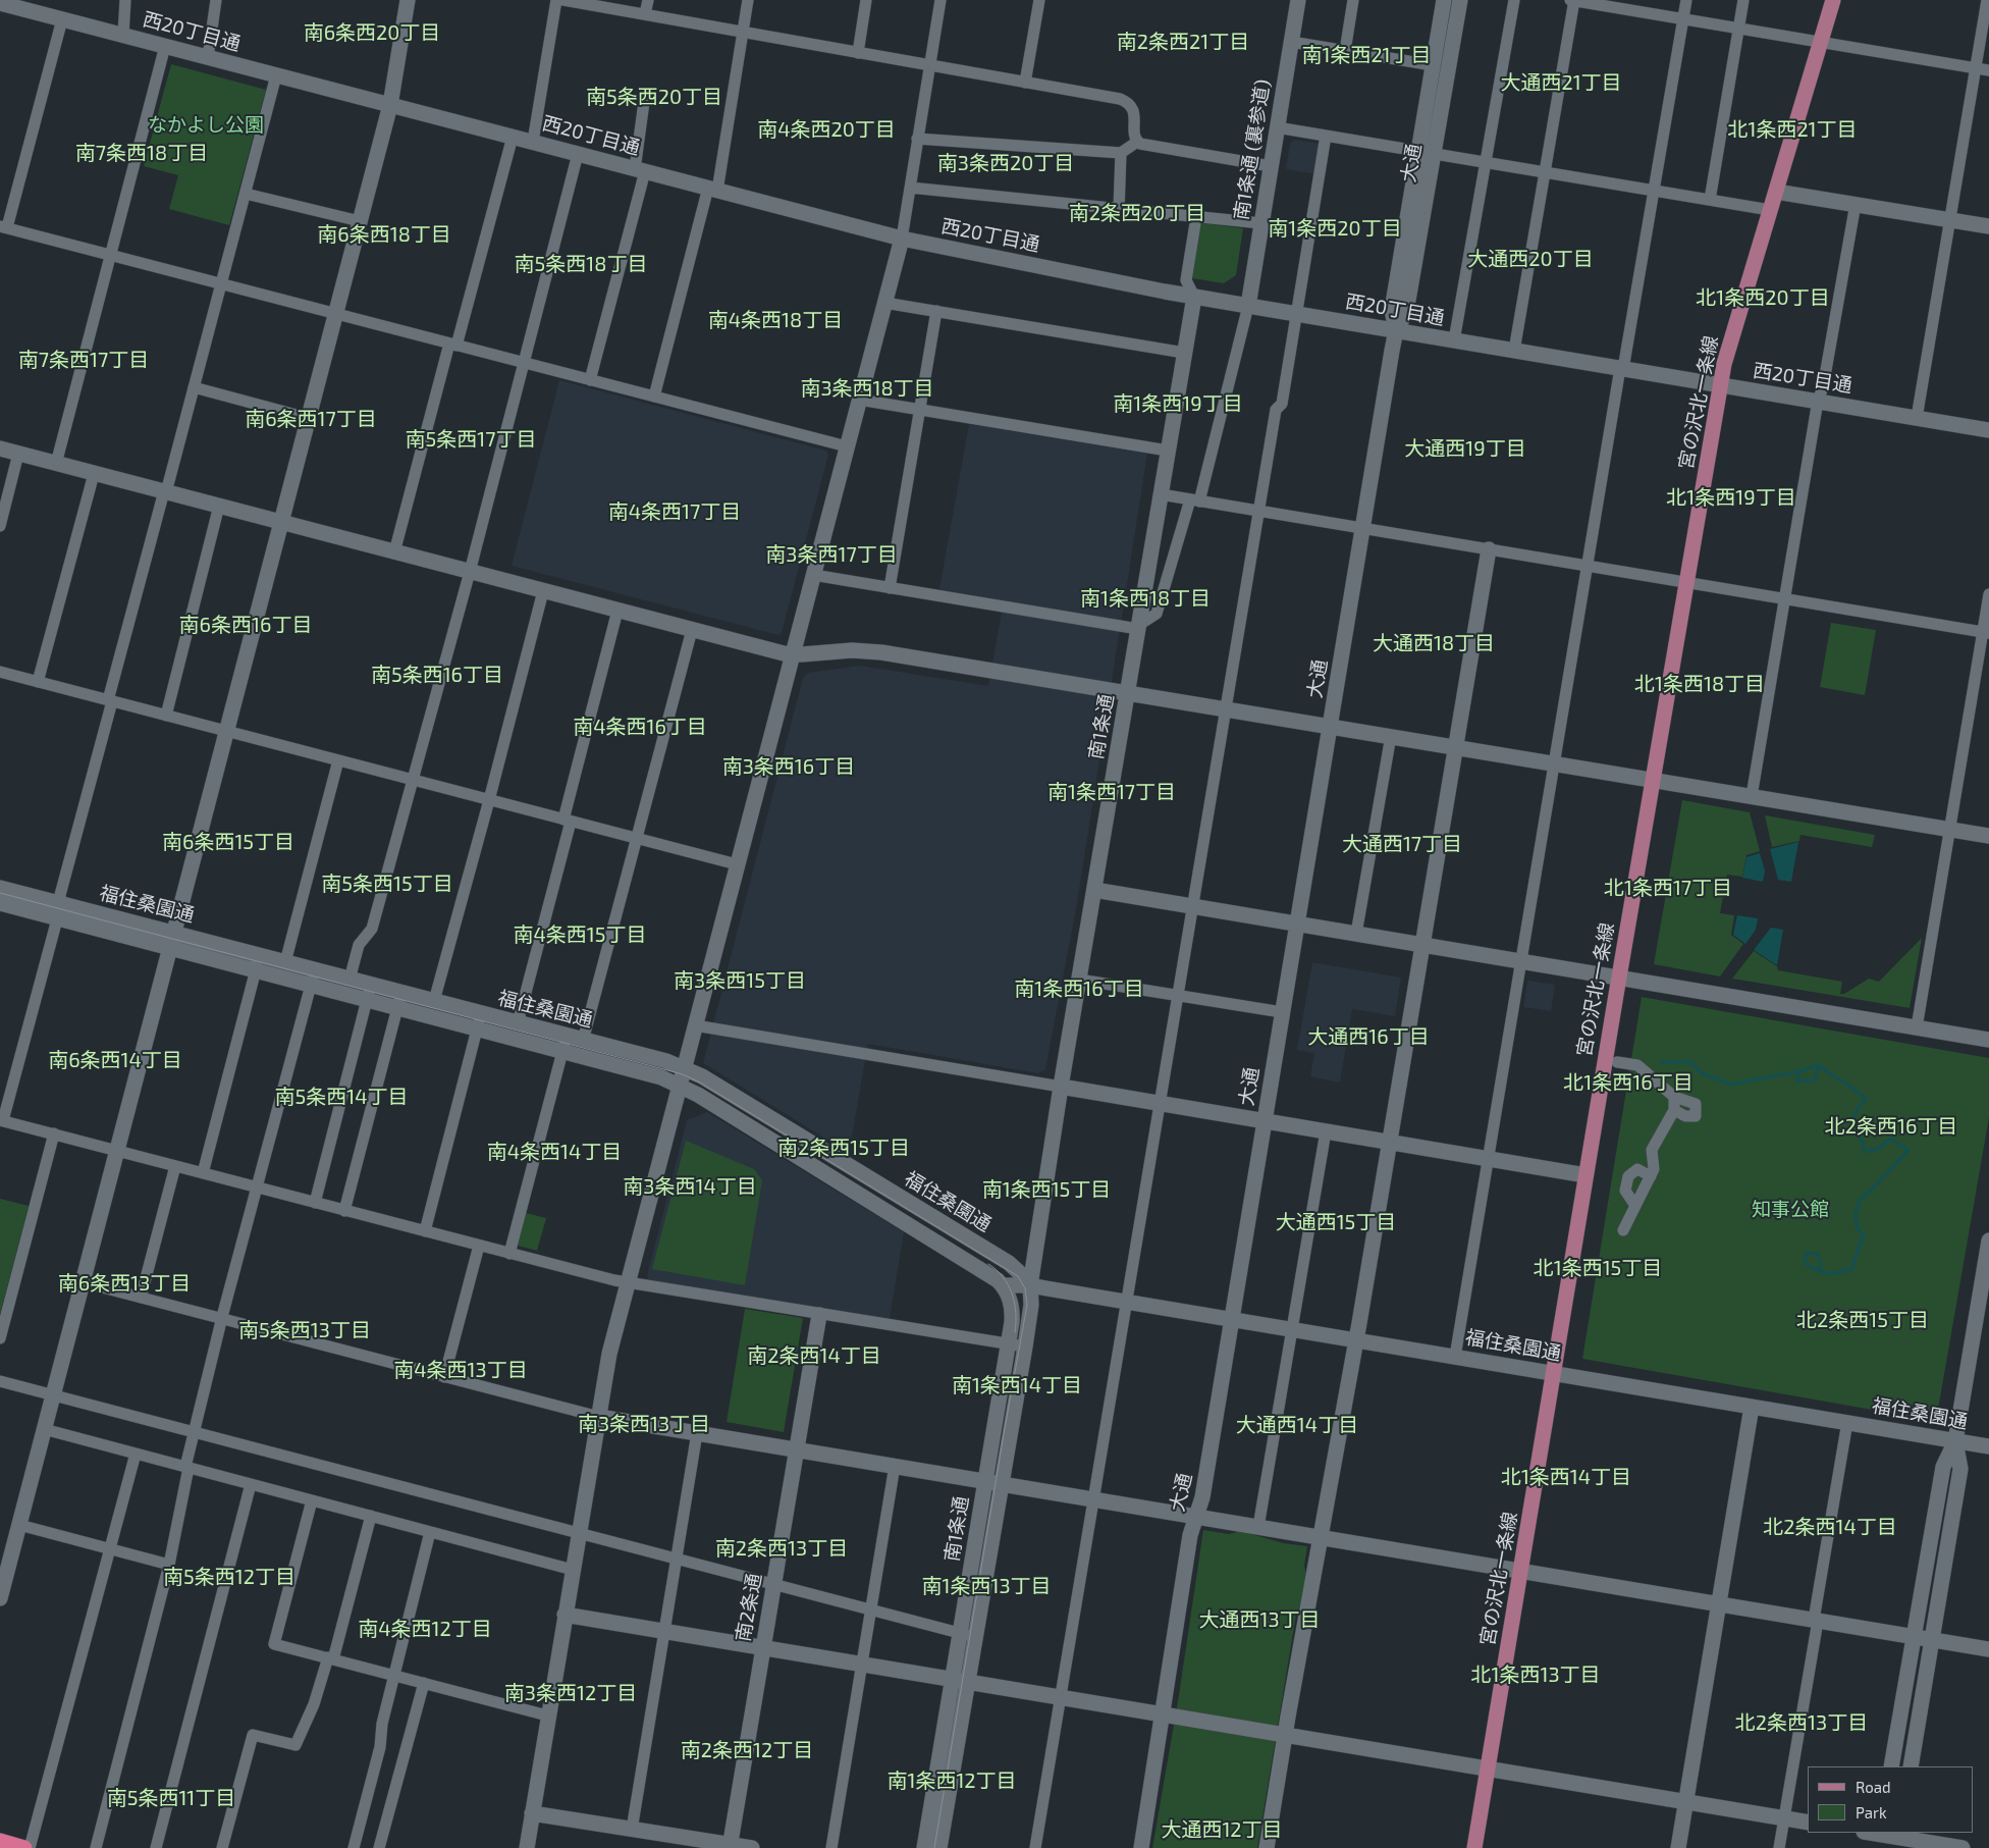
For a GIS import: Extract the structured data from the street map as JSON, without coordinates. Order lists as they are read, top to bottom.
{
  "streets": {
    "main road": ["宮の沢北一条線"],
    "street": [
      "西20丁目通",
      "南1条通 (裏参道)",
      "大通",
      "南1条通",
      "福住桑園通",
      "南2条通"
    ]
  },
  "crossings": [
    ["西20丁目通", "南1条通 (裏参道)"],
    ["西20丁目通", "大通"],
    ["西20丁目通", "宮の沢北一条線"],
    ["西20丁目通", "南1条通"],
    ["大通", "福住桑園通"],
    ["宮の沢北一条線", "福住桑園通"],
    ["南1条通", "福住桑園通"]
  ],
  "districts": [
    "南6条西20丁目",
    "南2条西21丁目",
    "南1条西21丁目",
    "大通西21丁目",
    "南5条西20丁目",
    "南4条西20丁目",
    "北1条西21丁目",
    "南7条西18丁目",
    "南3条西20丁目",
    "南2条西20丁目",
    "南1条西20丁目",
    "南6条西18丁目",
    "大通西20丁目",
    "南5条西18丁目",
    "北1条西20丁目",
    "南4条西18丁目",
    "南7条西17丁目",
    "南3条西18丁目",
    "南1条西19丁目",
    "南6条西17丁目",
    "南5条西17丁目",
    "大通西19丁目",
    "北1条西19丁目",
    "南4条西17丁目",
    "南3条西17丁目",
    "南1条西18丁目",
    "南6条西16丁目",
    "大通西18丁目",
    "南5条西16丁目",
    "北1条西18丁目",
    "南4条西16丁目",
    "南3条西16丁目",
    "南1条西17丁目",
    "南6条西15丁目",
    "大通西17丁目",
    "南5条西15丁目",
    "北1条西17丁目",
    "南4条西15丁目",
    "南3条西15丁目",
    "南1条西16丁目",
    "大通西16丁目",
    "南6条西14丁目",
    "北1条西16丁目",
    "南5条西14丁目",
    "北2条西16丁目",
    "南2条西15丁目",
    "南4条西14丁目",
    "南3条西14丁目",
    "南1条西15丁目",
    "大通西15丁目",
    "北1条西15丁目",
    "南6条西13丁目",
    "北2条西15丁目",
    "南5条西13丁目",
    "南2条西14丁目",
    "南4条西13丁目",
    "南1条西14丁目",
    "南3条西13丁目",
    "大通西14丁目",
    "北1条西14丁目",
    "北2条西14丁目",
    "南2条西13丁目",
    "南5条西12丁目",
    "南1条西13丁目",
    "大通西13丁目",
    "南4条西12丁目",
    "北1条西13丁目",
    "南3条西12丁目",
    "北2条西13丁目",
    "南2条西12丁目",
    "南1条西12丁目",
    "南5条西11丁目",
    "大通西12丁目"
  ],
  "parks": ["なかよし公園", "知事公館"],
  "legend": ["Road", "Park"]
}
